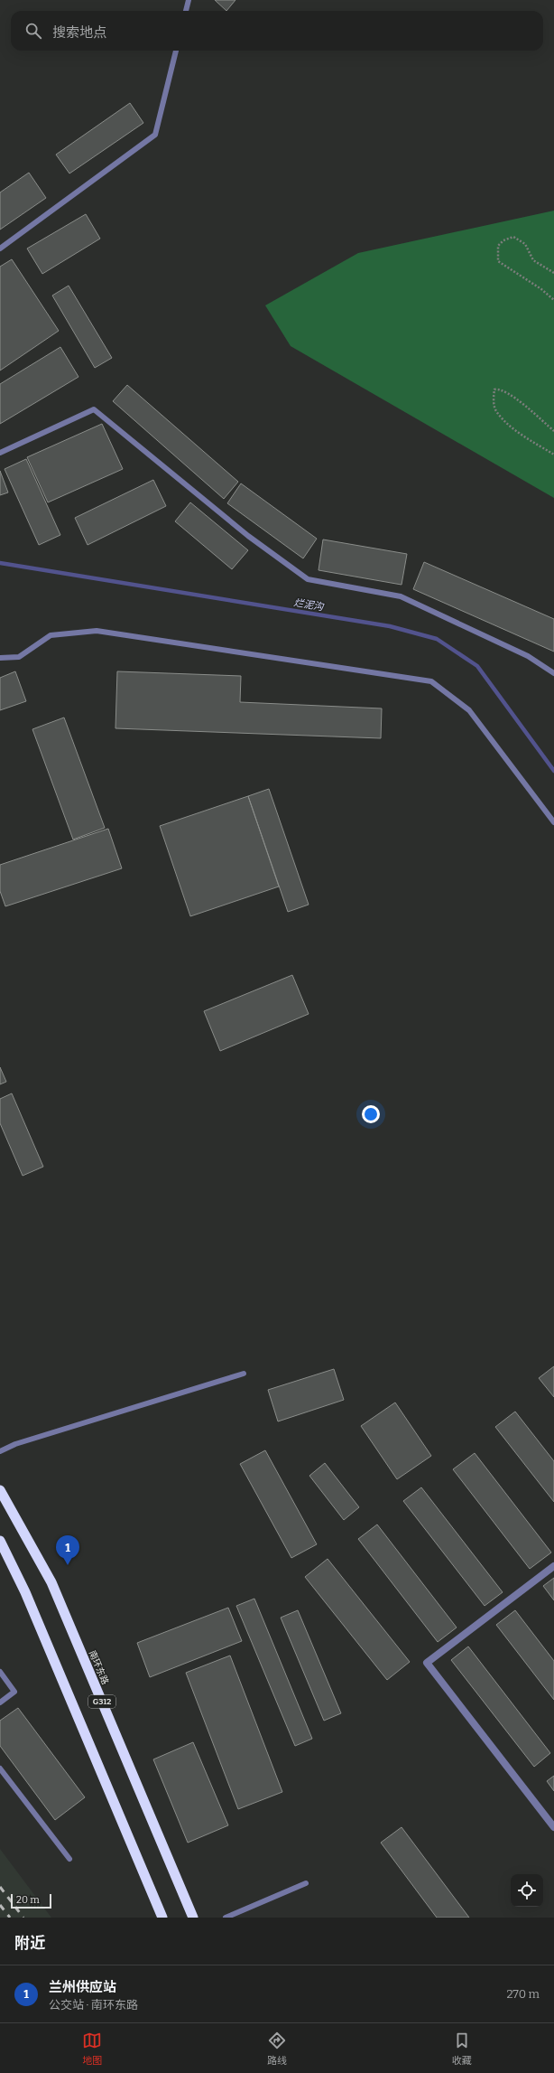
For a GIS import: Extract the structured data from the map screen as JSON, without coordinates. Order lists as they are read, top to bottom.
{
  "streets": {
    "highway": ["南环东路", "G312"]
  },
  "water": ["烂泥沟"],
  "scale_bar": "20 m",
  "page": {
    "search": "搜索地点",
    "pins": "1",
    "scale": "20 m",
    "heading": "附近",
    "list": [
      {
        "mark": "1",
        "name": "兰州供应站",
        "note": "公交站 · 南环东路",
        "value": "270 m"
      }
    ],
    "nav": ["地图", "路线", "收藏"]
  }
}
